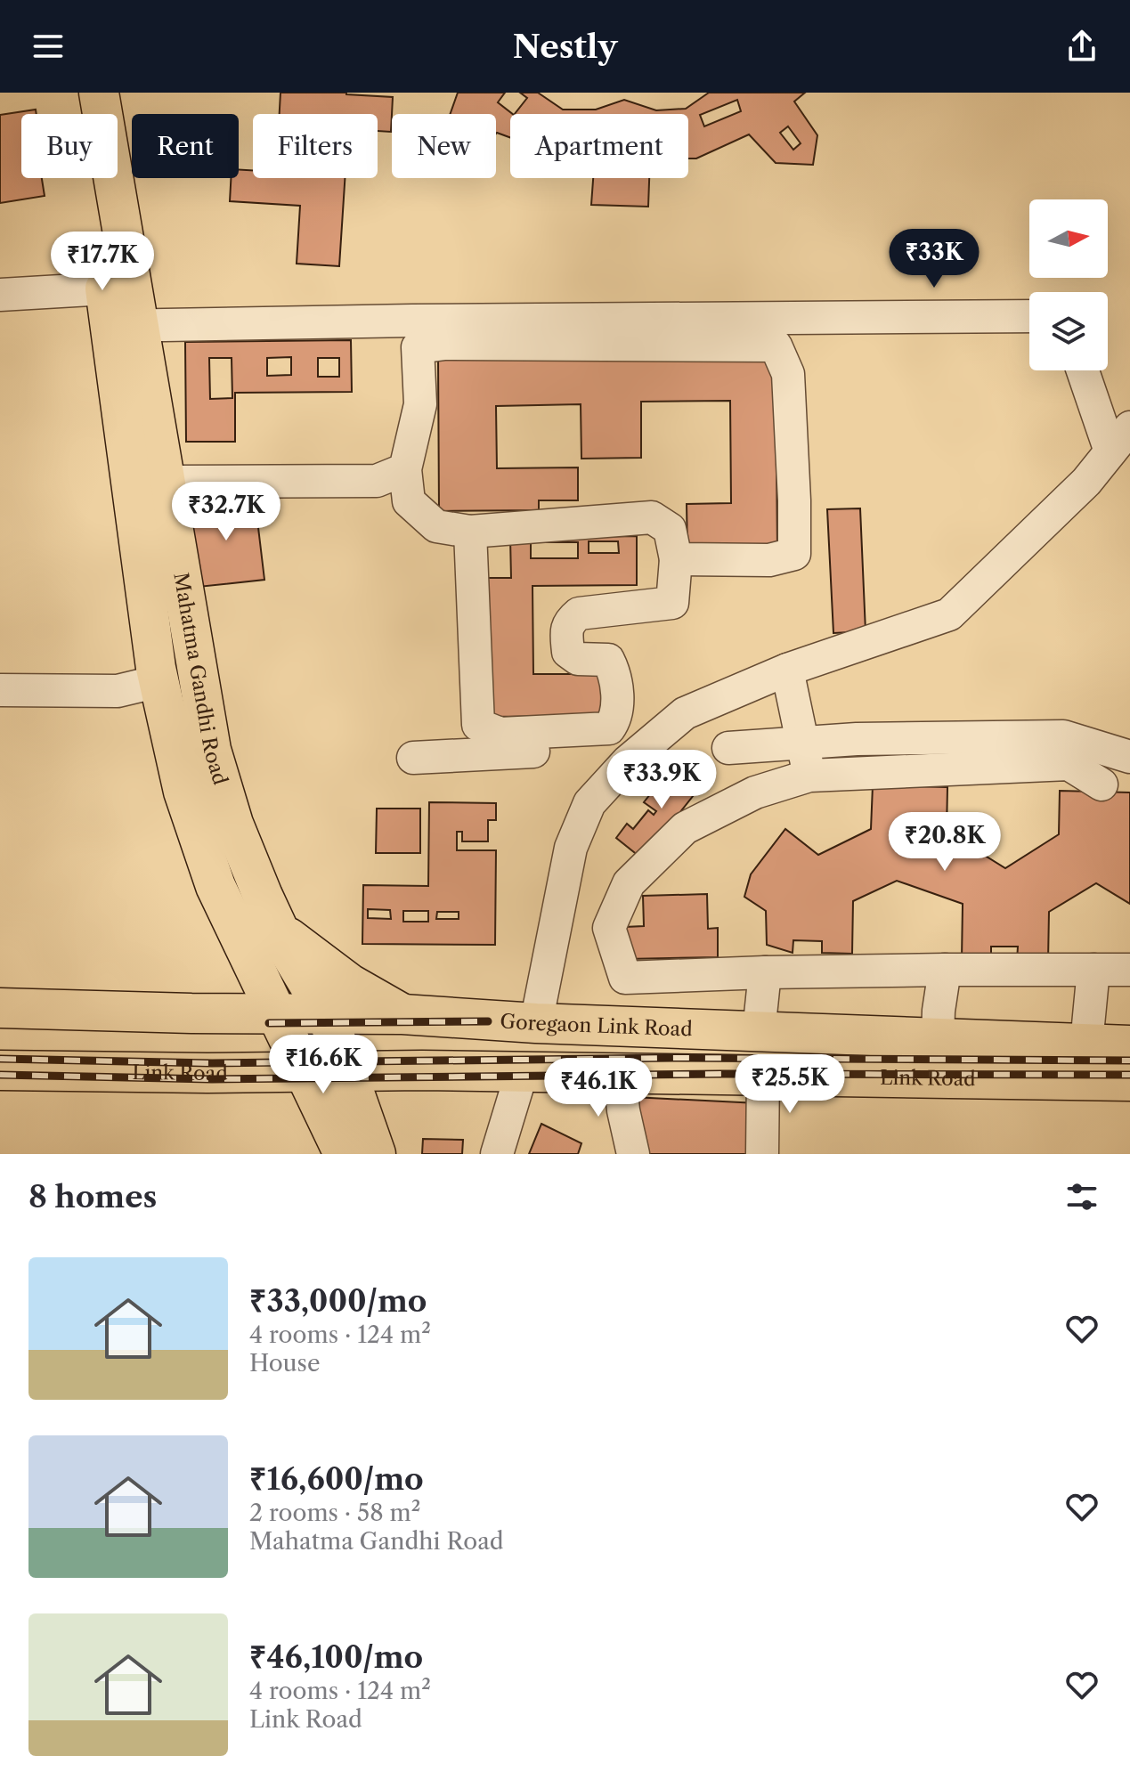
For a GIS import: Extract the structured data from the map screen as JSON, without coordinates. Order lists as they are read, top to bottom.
{
  "streets": {
    "main road": ["Mahatma Gandhi Road", "Goregaon Link Road", "Link Road"]
  },
  "crossings": [
    ["Mahatma Gandhi Road", "Goregaon Link Road"],
    ["Mahatma Gandhi Road", "Link Road"]
  ],
  "north": "right",
  "page": {
    "header": "Nestly",
    "chip": [
      "Buy",
      "Rent",
      "Filters",
      "New",
      "Apartment"
    ],
    "price": [
      "₹33K",
      "₹17.7K",
      "₹32.7K",
      "₹33.9K",
      "₹20.8K",
      "₹16.6K",
      "₹25.5K",
      "₹46.1K"
    ],
    "heading": "8 homes",
    "list": [
      {
        "name": "₹33,000/mo",
        "note": "4 rooms · 124 m² · House"
      },
      {
        "name": "₹16,600/mo",
        "note": "2 rooms · 58 m² · Mahatma Gandhi Road"
      },
      {
        "name": "₹46,100/mo",
        "note": "4 rooms · 124 m² · Link Road"
      }
    ]
  }
}
